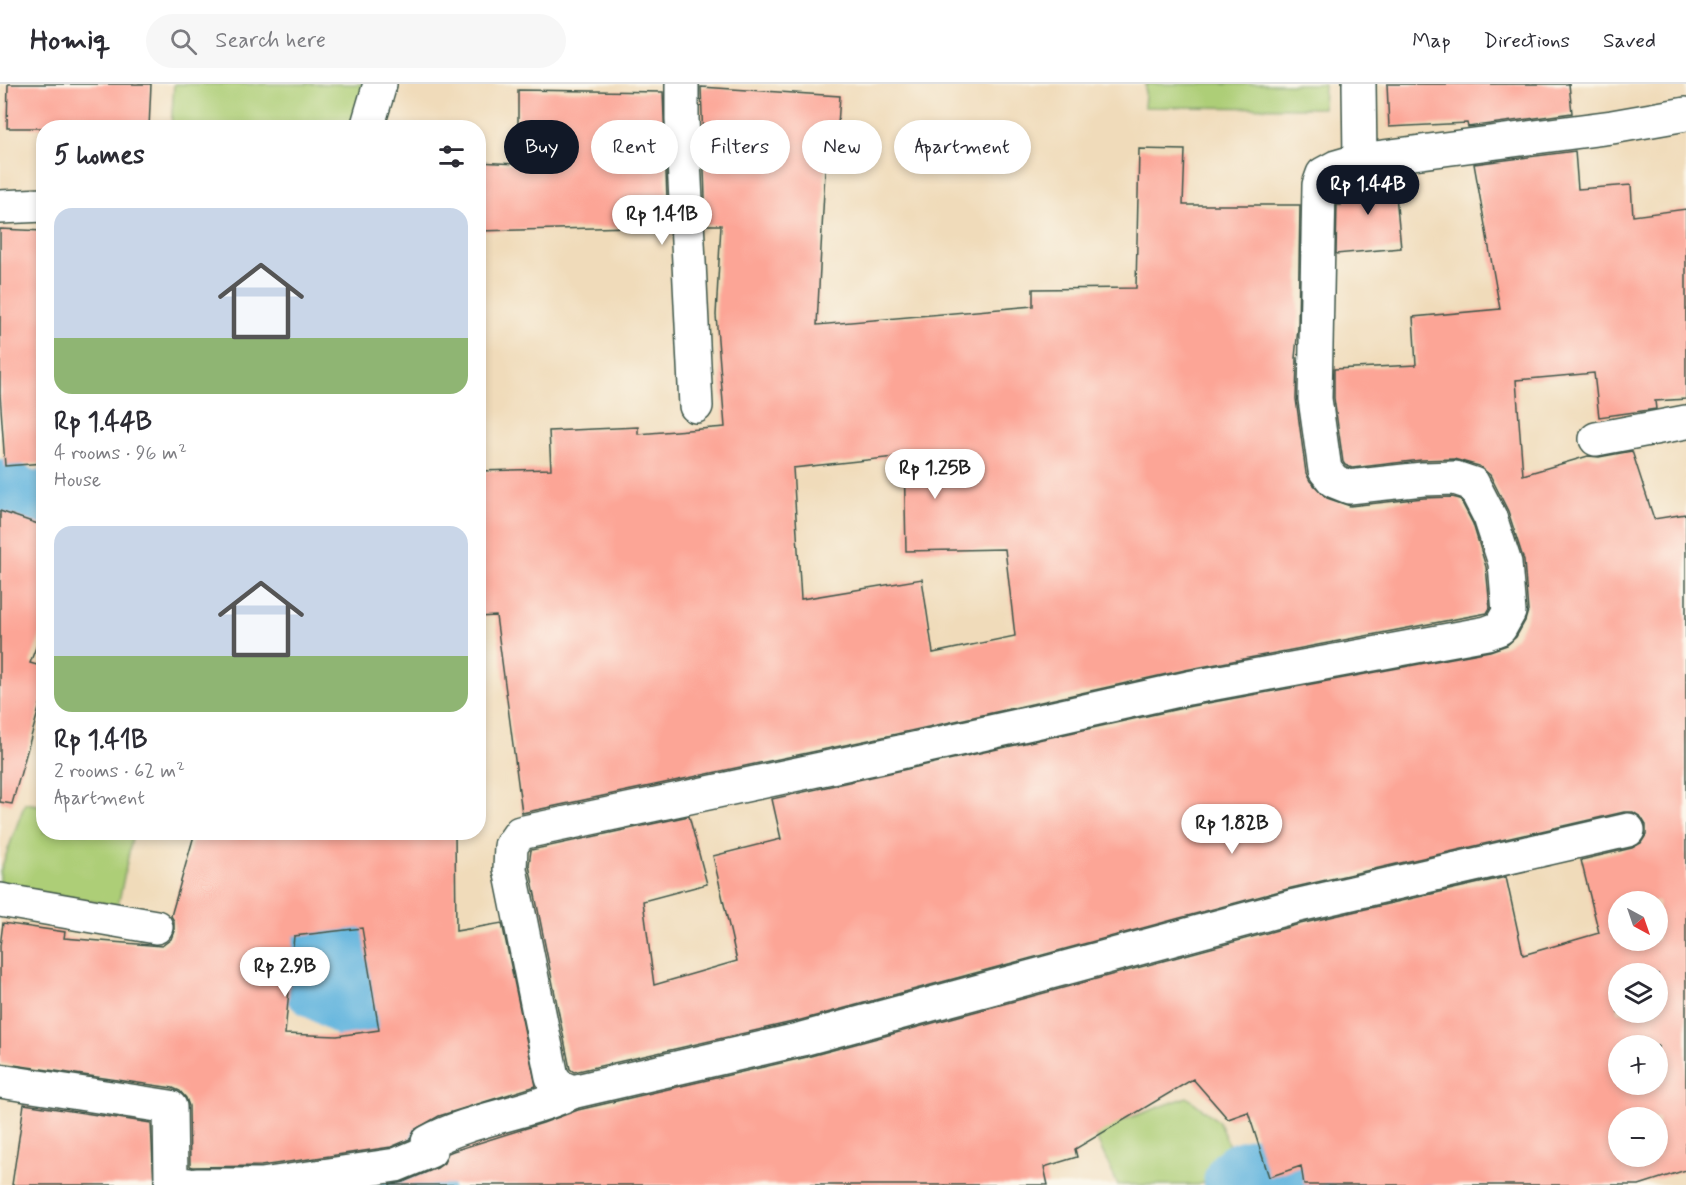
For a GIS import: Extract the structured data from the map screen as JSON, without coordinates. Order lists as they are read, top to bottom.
{
  "north": "bottom right",
  "page": {
    "header": "Homiq",
    "search": "Search here",
    "nav": ["Map", "Directions", "Saved"],
    "chip": [
      "Buy",
      "Rent",
      "Filters",
      "New",
      "Apartment"
    ],
    "heading": "5 homes",
    "price": [
      "Rp 1.44B",
      "Rp 1.41B",
      "Rp 1.25B",
      "Rp 1.82B",
      "Rp 2.9B"
    ],
    "list": [
      {
        "name": "Rp 1.44B",
        "note": "4 rooms · 96 m² · House"
      },
      {
        "name": "Rp 1.41B",
        "note": "2 rooms · 62 m² · Apartment"
      }
    ],
    "map_buttons": ["+", "−"]
  }
}
